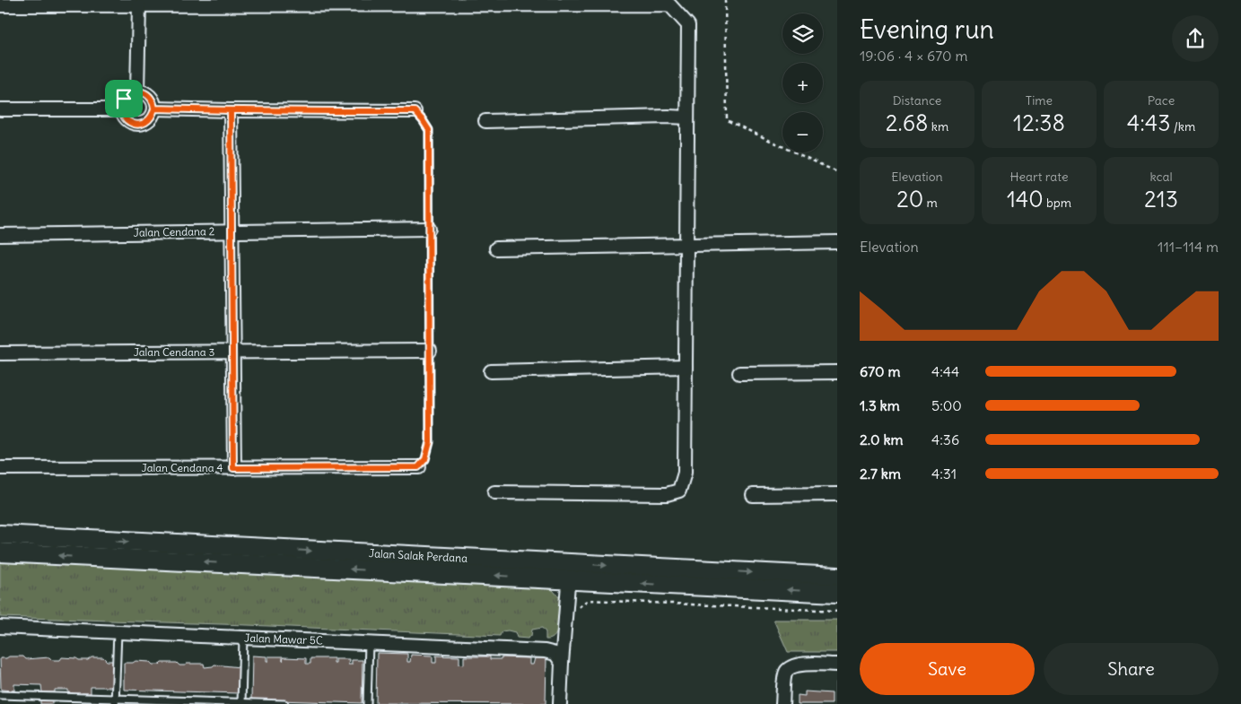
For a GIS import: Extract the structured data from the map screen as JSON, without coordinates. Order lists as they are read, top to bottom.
{
  "streets": {
    "street": [
      "Jalan Cendana 2",
      "Jalan Cendana 3",
      "Jalan Cendana 4",
      "Jalan Salak Perdana",
      "Jalan Mawar 5C"
    ]
  },
  "page": {
    "heading": ["Evening run", "19:06 · 4 × 670 m"],
    "map_buttons": ["+", "−"],
    "stats": [
      ["Distance", "2.68 km"],
      ["Time", "12:38"],
      ["Pace", "4:43 /km"],
      ["Elevation", "20 m"],
      ["Heart rate", "140 bpm"],
      ["kcal", "213"]
    ],
    "chart": ["Elevation", "111–114 m"],
    "list": [
      {
        "name": "670 m",
        "note": "4:44"
      },
      {
        "name": "1.3 km",
        "note": "5:00"
      },
      {
        "name": "2.0 km",
        "note": "4:36"
      },
      {
        "name": "2.7 km",
        "note": "4:31"
      }
    ],
    "buttons": ["Save", "Share"]
  }
}
